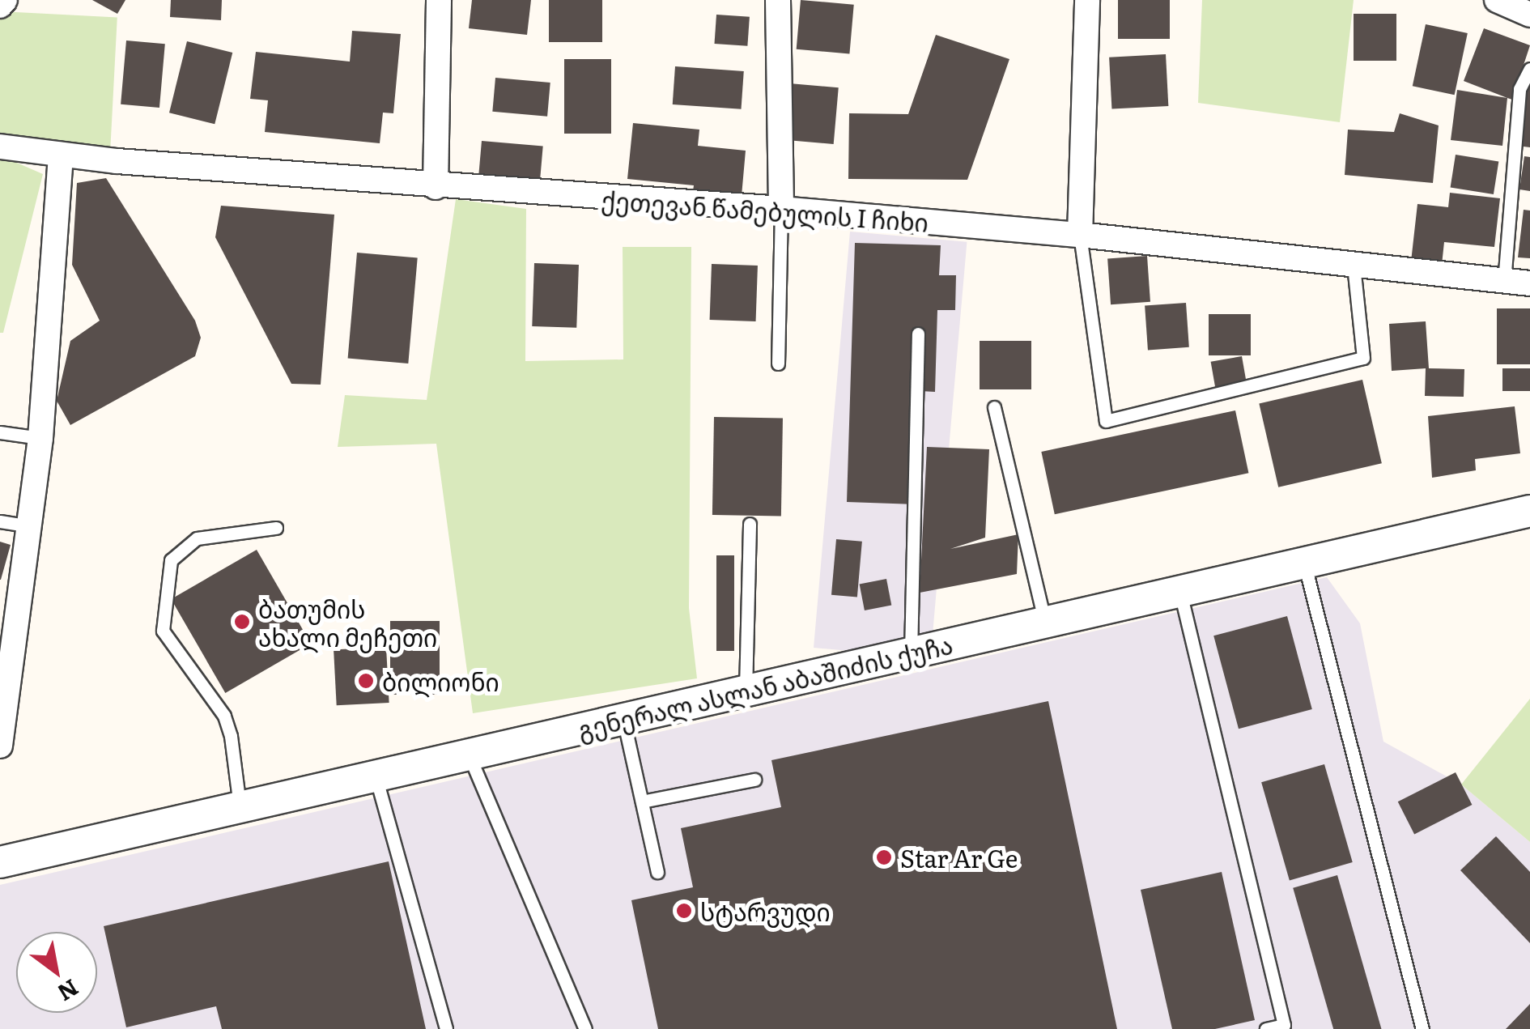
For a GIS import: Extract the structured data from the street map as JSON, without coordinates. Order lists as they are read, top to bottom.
{
  "streets": {
    "street": ["ქეთევან წამებულის I ჩიხი", "გენერალ ასლან აბაშიძის ქუჩა"]
  },
  "places": [
    "ბათუმის ახალი მეჩეთი",
    "ბილიონი",
    "Star Ar Ge",
    "სტარვუდი"
  ],
  "north": "bottom right"
}
